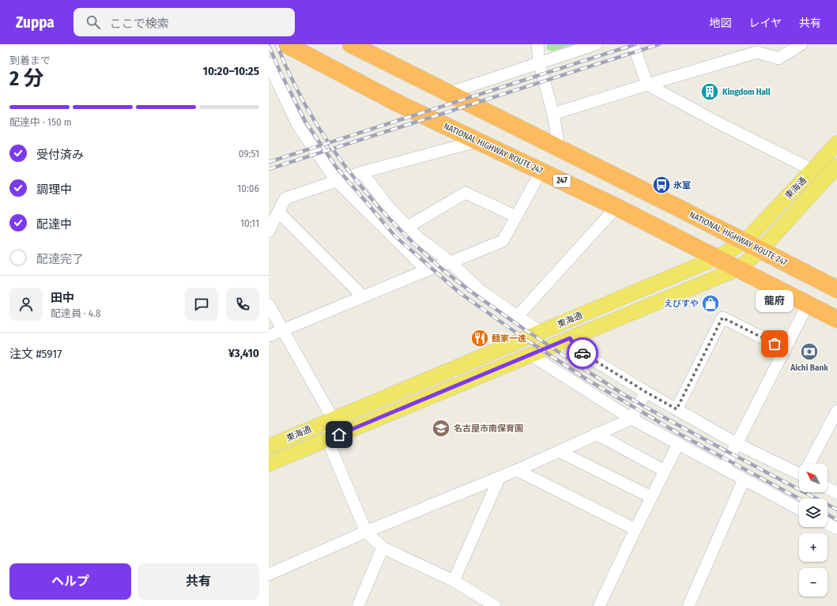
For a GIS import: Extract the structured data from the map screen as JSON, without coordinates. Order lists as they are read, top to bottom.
{
  "streets": {
    "highway": ["NATIONAL HIGHWAY ROUTE 247", "247"],
    "main road": ["東海通"]
  },
  "crossings": [
    ["NATIONAL HIGHWAY ROUTE 247", "東海通"]
  ],
  "places": {
    "building": ["Kingdom Hall"],
    "bus stop": ["氷室"],
    "shop": ["えびすや"],
    "restaurant": ["麺家一進"],
    "other": ["龍府"],
    "bank": ["Aichi Bank"],
    "school or university": ["名古屋市南保育園"]
  },
  "north": "top left",
  "page": {
    "header": "Zuppa",
    "search": "ここで検索",
    "nav": ["地図", "レイヤ", "共有"],
    "heading": ["2 分", "到着まで", "10:20–10:25"],
    "panel": [
      "田中",
      "配達員 · 4.8",
      "注文 #5917",
      "¥3,410"
    ],
    "bar": "配達中 · 150 m",
    "list": [
      ["受付済み", "09:51"],
      ["調理中", "10:06"],
      ["配達中", "10:11"],
      "配達完了"
    ],
    "bubble": "龍府",
    "map_buttons": ["+", "−"],
    "buttons": ["ヘルプ", "共有"]
  }
}
